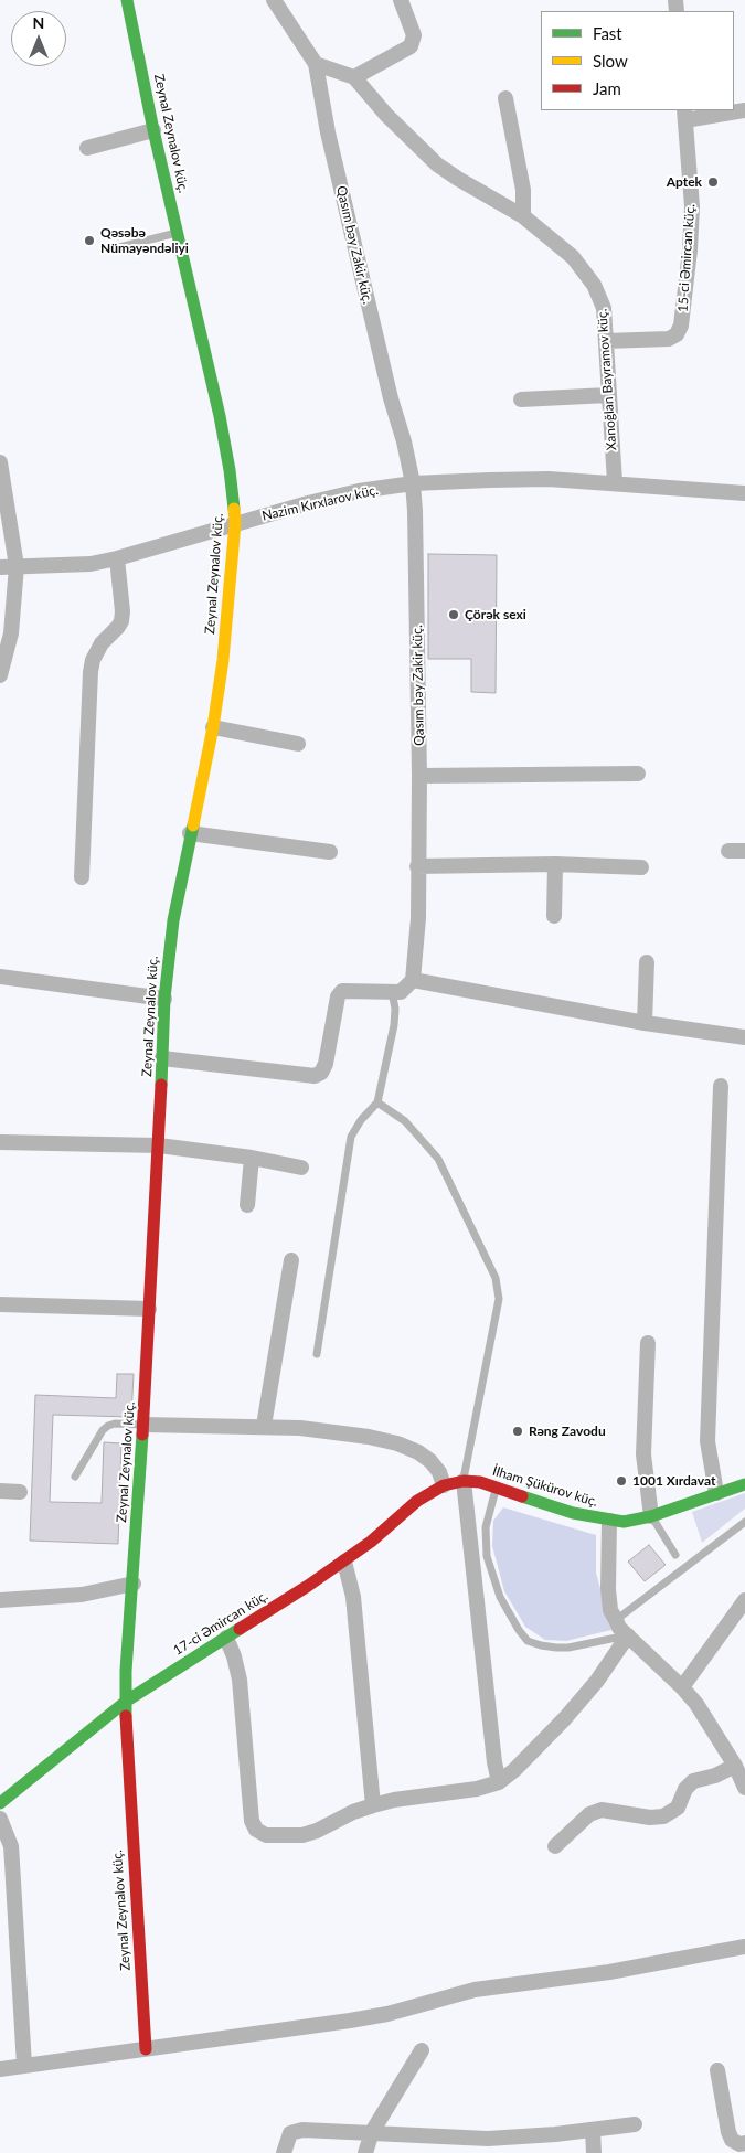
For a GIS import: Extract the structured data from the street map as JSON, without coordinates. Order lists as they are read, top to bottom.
{
  "streets": {
    "street": [
      "Zeynal Zeynalov küç.",
      "Qasım bəy Zakir küç.",
      "15-ci Əmircan küç.",
      "Xanoğlan Bayramov küç.",
      "Nazim Kırxlarov küç.",
      "İlham Şükürov küç.",
      "17-ci Əmircan küç."
    ]
  },
  "crossings": [
    ["Zeynal Zeynalov küç.", "Nazim Kırxlarov küç."],
    ["Zeynal Zeynalov küç.", "17-ci Əmircan küç."],
    ["Qasım bəy Zakir küç.", "Nazim Kırxlarov küç."],
    ["15-ci Əmircan küç.", "Xanoğlan Bayramov küç."],
    ["Xanoğlan Bayramov küç.", "Nazim Kırxlarov küç."],
    ["İlham Şükürov küç.", "17-ci Əmircan küç."]
  ],
  "places": [
    "Aptek",
    "Qəsəbə Nümayəndəliyi",
    "Çörək sexi",
    "Rəng Zavodu",
    "1001 Xırdavat"
  ],
  "legend": ["Fast", "Slow", "Jam"],
  "north": "top"
}
